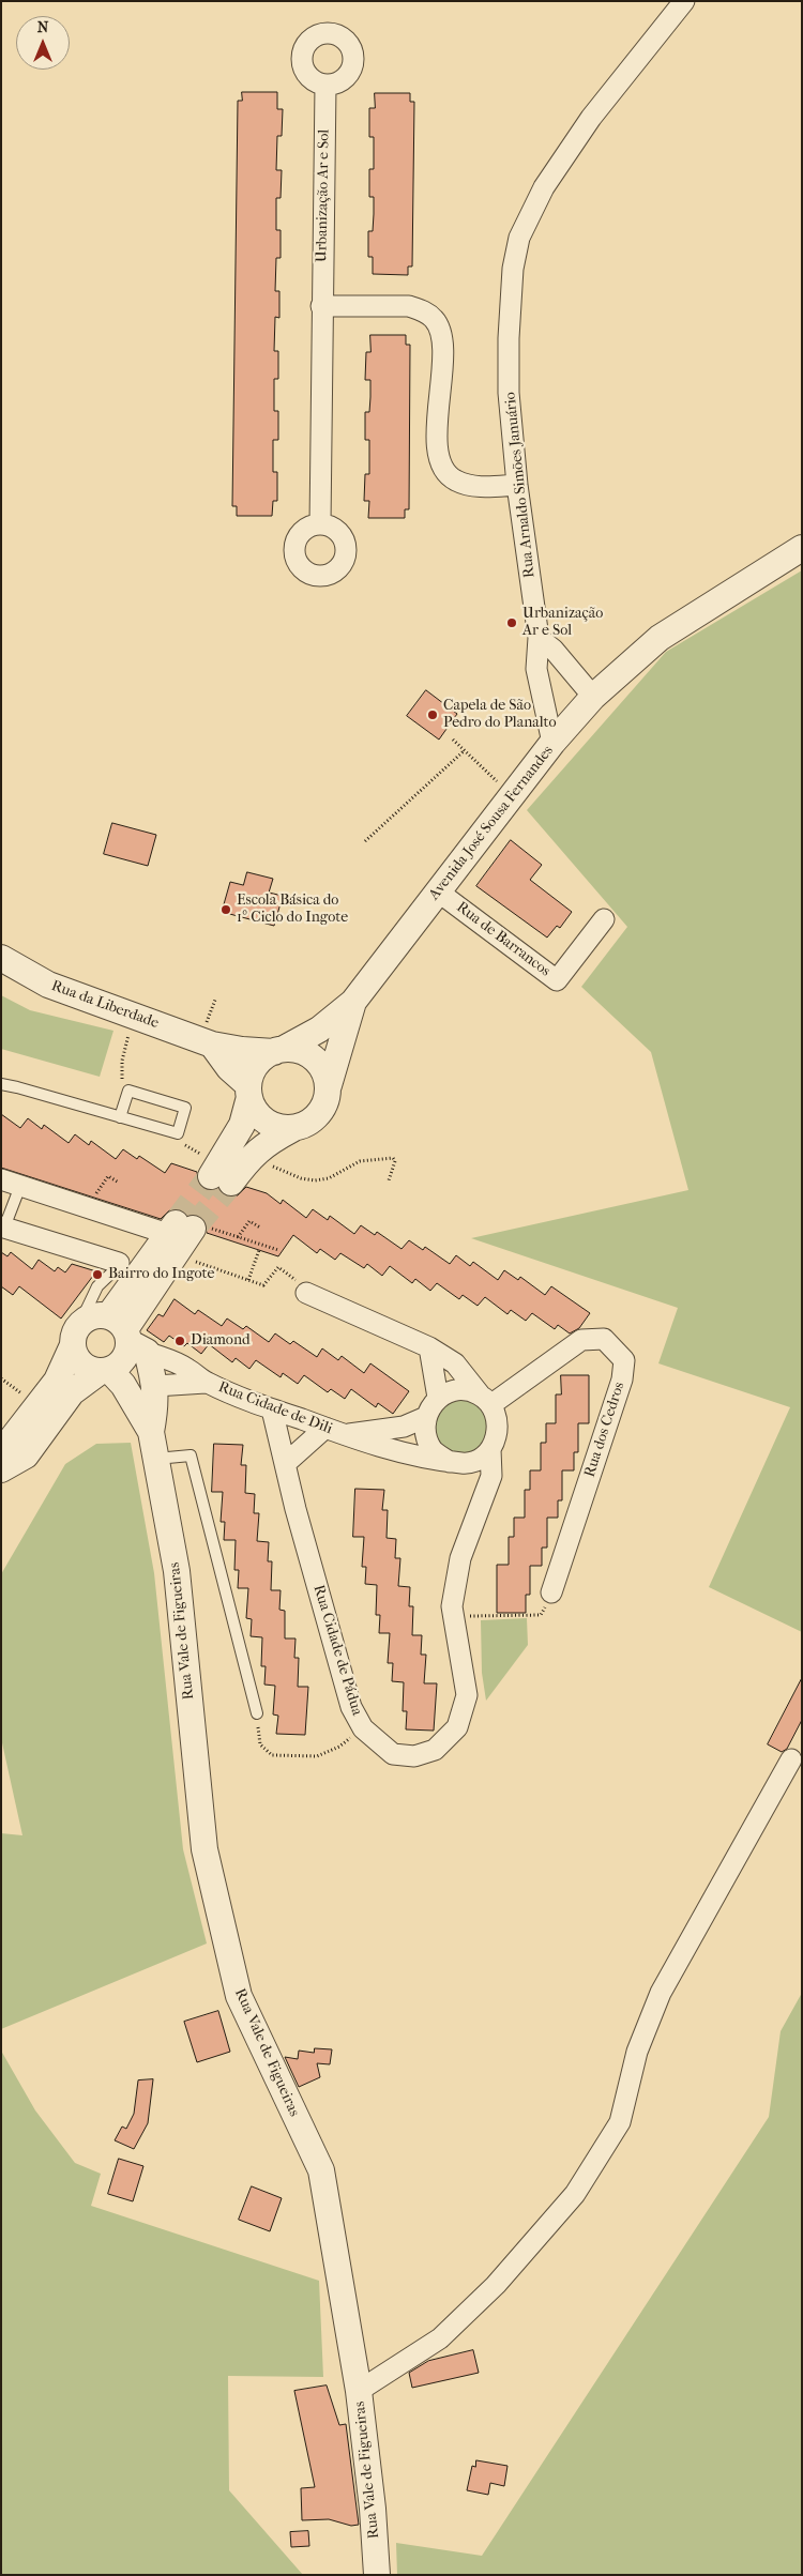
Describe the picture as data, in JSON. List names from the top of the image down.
{
  "streets": {
    "street": [
      "Urbanização Ar e Sol",
      "Rua Arnaldo Simões Januário",
      "Avenida José Sousa Fernandes",
      "Rua de Barrancos",
      "Rua da Liberdade",
      "Rua Cidade de Dili",
      "Rua dos Cedros",
      "Rua Vale de Figueiras",
      "Rua Cidade de Pádua"
    ]
  },
  "crossings": [
    ["Rua Arnaldo Simões Januário", "Avenida José Sousa Fernandes"],
    ["Avenida José Sousa Fernandes", "Rua de Barrancos"],
    ["Avenida José Sousa Fernandes", "Rua da Liberdade"],
    ["Rua Cidade de Dili", "Rua dos Cedros"],
    ["Rua Cidade de Dili", "Rua Vale de Figueiras"],
    ["Rua Cidade de Dili", "Rua Cidade de Pádua"],
    ["Rua dos Cedros", "Rua Cidade de Pádua"]
  ],
  "places": [
    "Urbanização Ar e Sol",
    "Capela de São Pedro do Planalto",
    "Escola Básica do 1º Ciclo do Ingote",
    "Bairro do Ingote",
    "Diamond"
  ],
  "north": "top"
}
